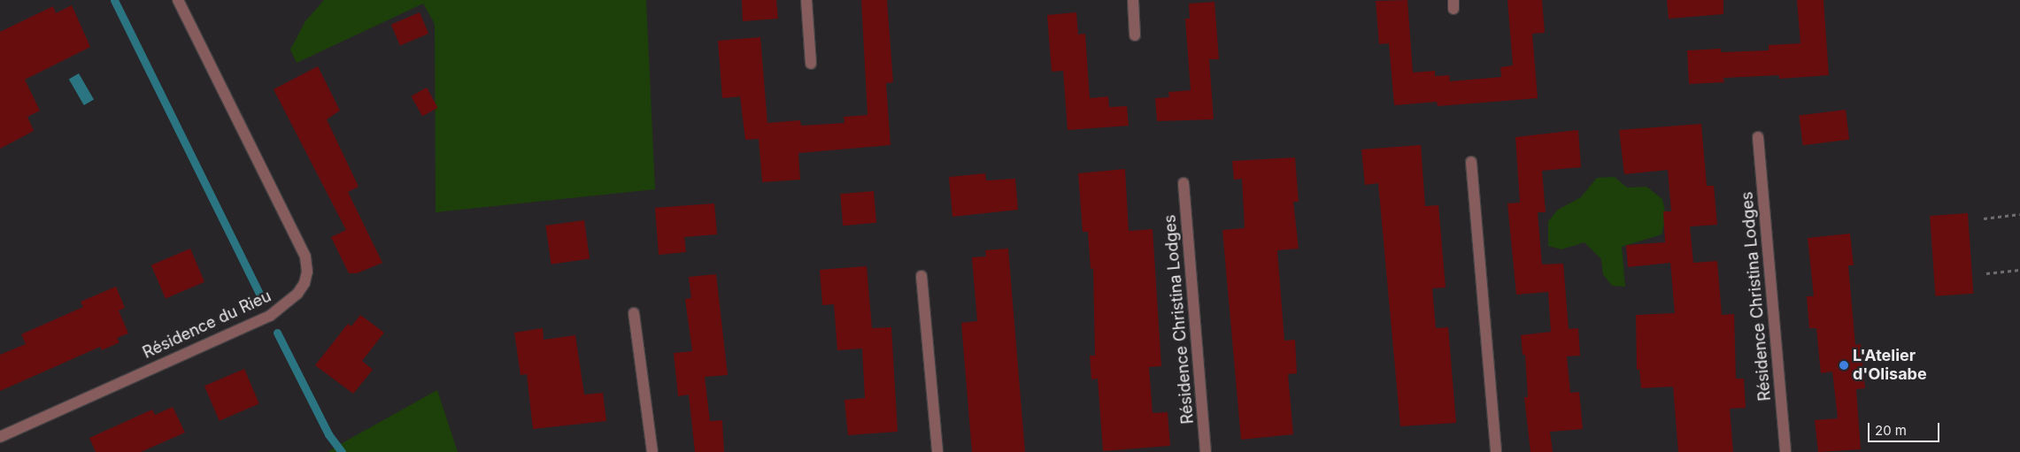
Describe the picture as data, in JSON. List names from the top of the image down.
{
  "streets": {
    "street": ["Résidence Christina Lodges", "Résidence du Rieu"]
  },
  "places": ["L'Atelier d'Olisabe"],
  "scale_bar": "20 m"
}
